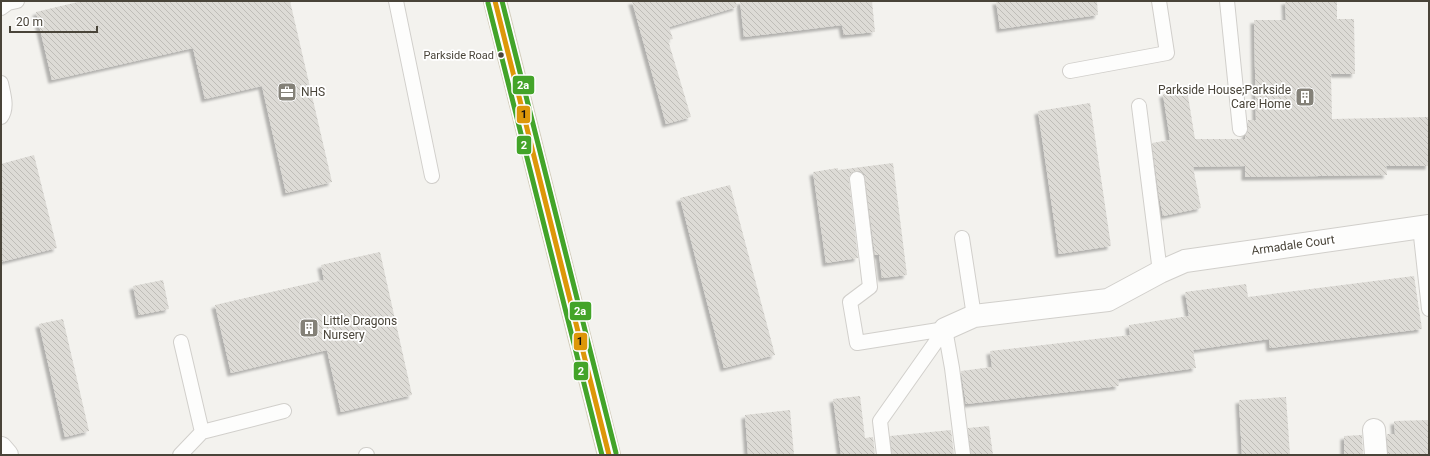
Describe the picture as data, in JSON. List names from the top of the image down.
{
  "streets": {
    "street": ["Armadale Court"]
  },
  "places": {
    "other": ["Parkside Road"],
    "office": ["NHS"],
    "building": ["Parkside House;Parkside Care Home", "Little Dragons Nursery"]
  },
  "lines": ["transit line 1", "transit line 2a", "transit line 2"],
  "scale_bar": "20 m"
}
